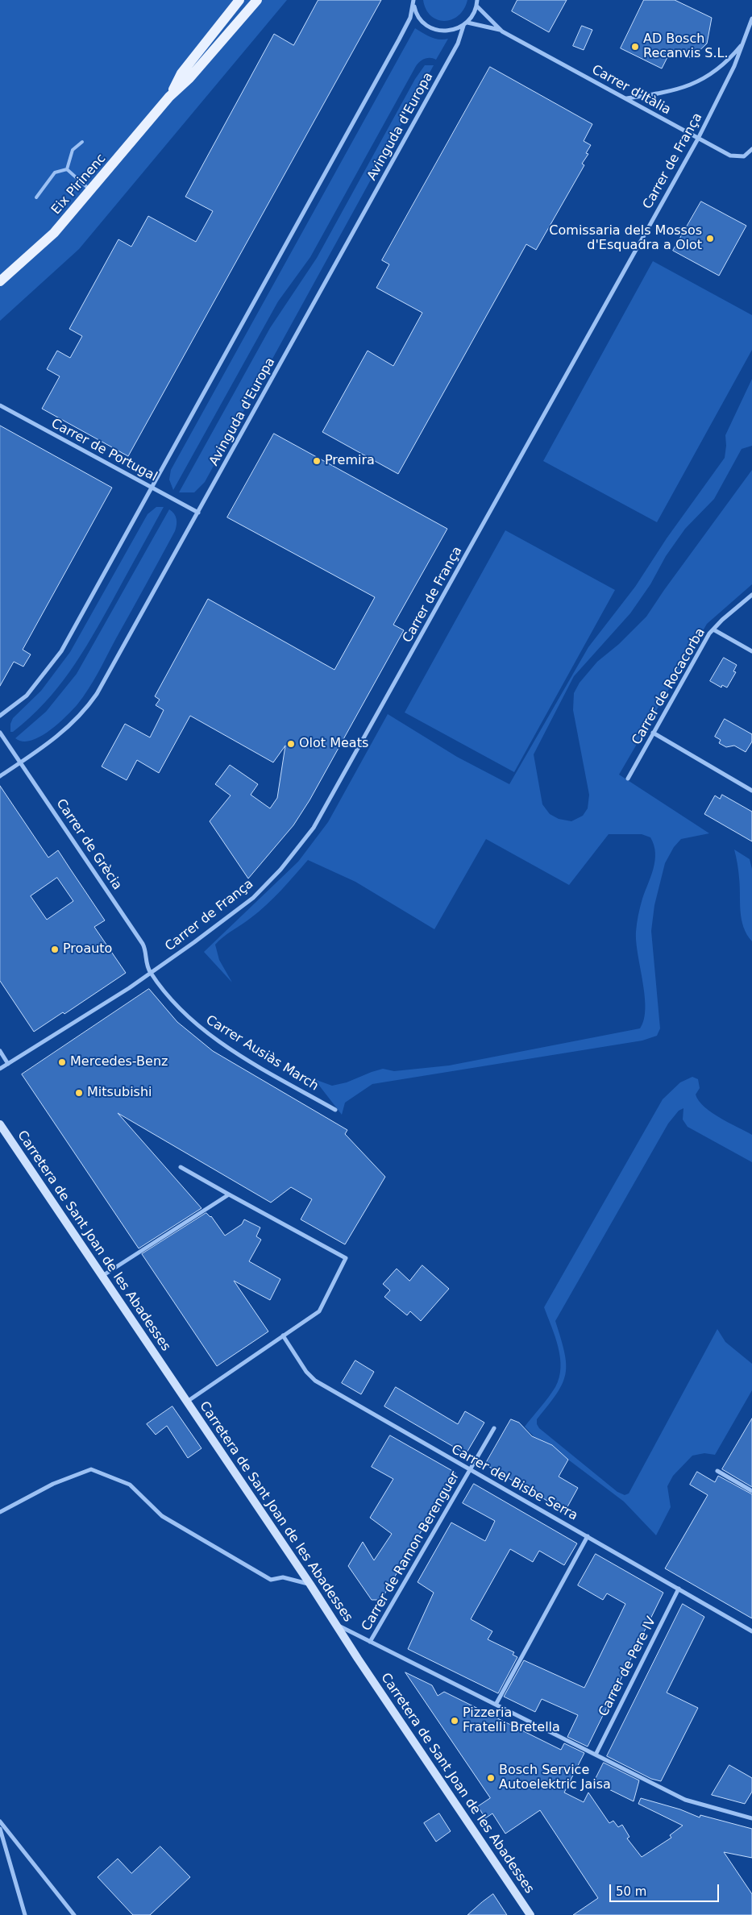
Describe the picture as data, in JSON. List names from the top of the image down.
{
  "streets": {
    "main road": ["Eix Pirinenc", "Carretera de Sant Joan de les Abadesses"],
    "street": [
      "Carrer d'Itàlia",
      "Avinguda d'Europa",
      "Carrer de França",
      "Carrer de Portugal",
      "Carrer de Rocacorba",
      "Carrer de Grècia",
      "Carrer Ausiàs March",
      "Carrer del Bisbe Serra",
      "Carrer de Ramon Berenguer",
      "Carrer de Pere IV"
    ]
  },
  "crossings": [
    ["Carrer d'Itàlia", "Avinguda d'Europa"],
    ["Carrer d'Itàlia", "Carrer de França"],
    ["Avinguda d'Europa", "Carrer de Portugal"],
    ["Avinguda d'Europa", "Carrer de Grècia"],
    ["Carrer de França", "Carrer de Grècia"],
    ["Carrer de França", "Carrer Ausiàs March"],
    ["Carrer de Grècia", "Carrer Ausiàs March"],
    ["Carrer del Bisbe Serra", "Carrer de Ramon Berenguer"],
    ["Carrer del Bisbe Serra", "Carrer de Pere IV"]
  ],
  "places": [
    "AD Bosch Recanvis S.L.",
    "Comissaria dels Mossos d'Esquadra a Olot",
    "Premira",
    "Olot Meats",
    "Proauto",
    "Mercedes-Benz",
    "Mitsubishi",
    "Pizzeria Fratelli Bretella",
    "Bosch Service Autoelektric Jaisa"
  ],
  "scale_bar": "50 m"
}
